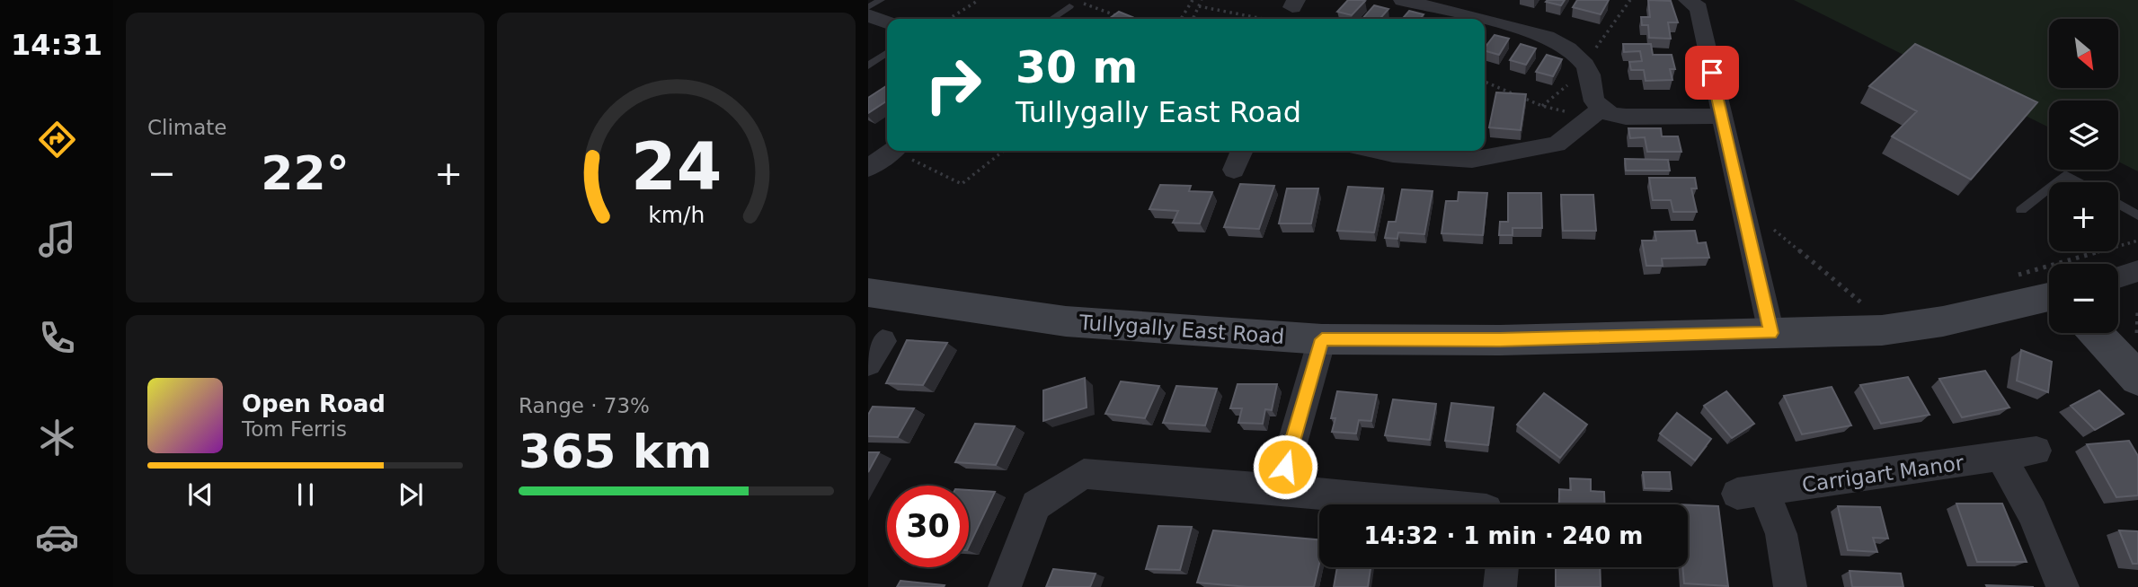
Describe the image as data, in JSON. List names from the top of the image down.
{
  "streets": {
    "street": ["Tullygally East Road", "Carrigart Manor"]
  },
  "north": "bottom right",
  "page": {
    "tabs": "14:31",
    "tile": [
      "Climate",
      ["Range · 73%", "365 km"]
    ],
    "map_buttons": ["+", "−"],
    "turn": ["30 m", "Tullygally East Road"],
    "heat": ["−", "22°", "+"],
    "song": ["Open Road", "Tom Ferris"],
    "limit": "30",
    "trip": "14:32 · 1 min · 240 m",
    "gauge": ["24", "km/h"]
  }
}
